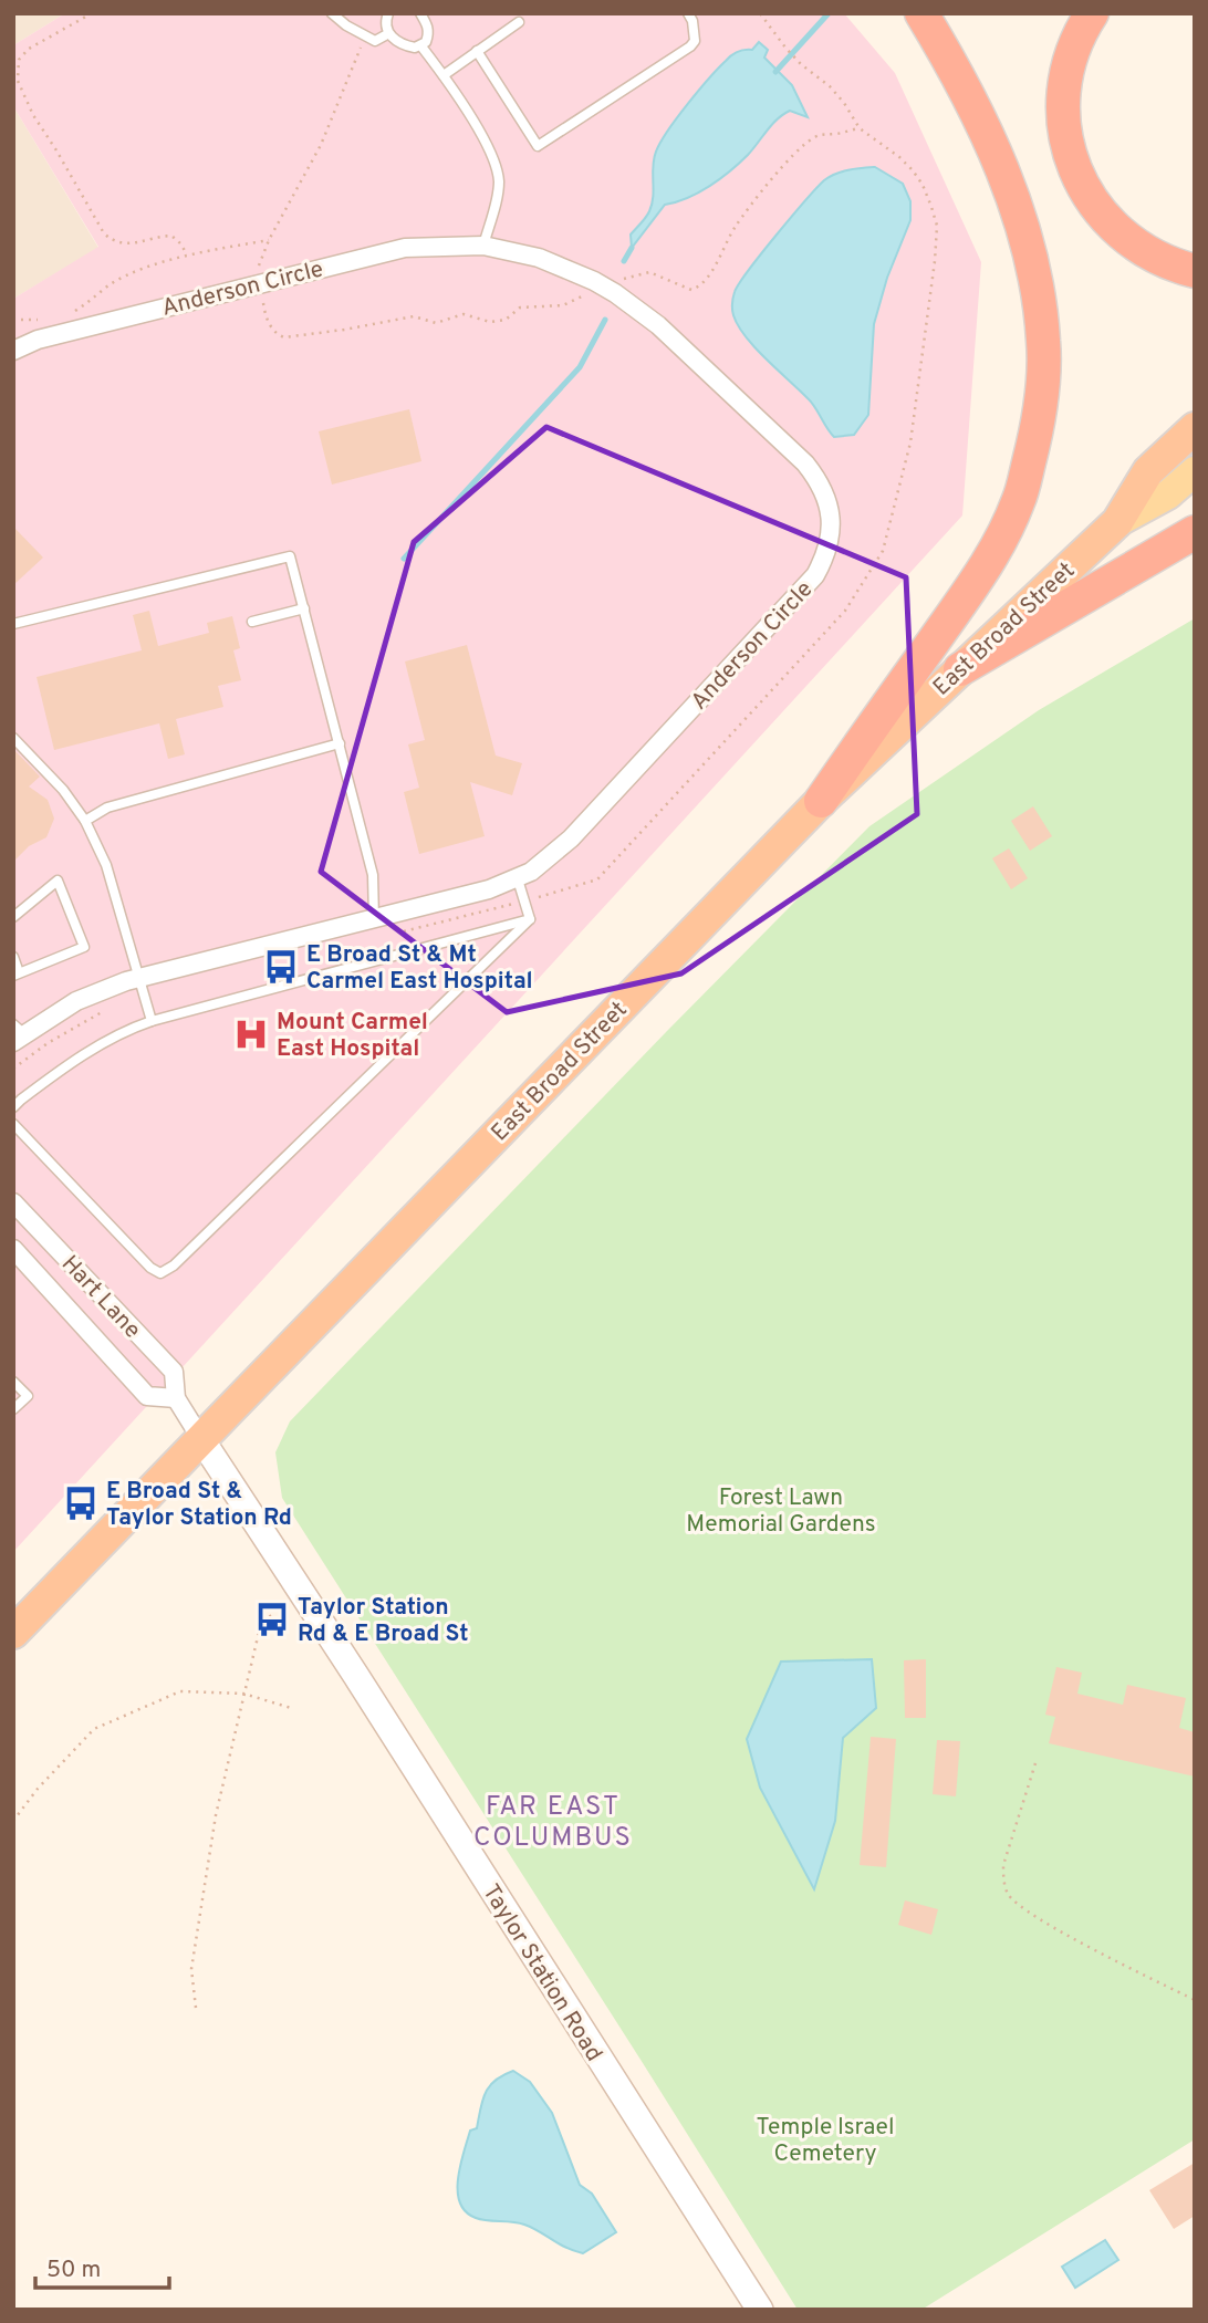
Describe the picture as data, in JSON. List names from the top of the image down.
{
  "streets": {
    "highway": ["East Broad Street"],
    "main road": ["Taylor Station Road"],
    "street": ["Anderson Circle", "Hart Lane"]
  },
  "crossings": [
    ["East Broad Street", "Hart Lane"],
    ["East Broad Street", "Taylor Station Road"],
    ["Hart Lane", "Taylor Station Road"]
  ],
  "districts": ["FAR EAST COLUMBUS"],
  "parks": ["Forest Lawn Memorial Gardens", "Temple Israel Cemetery"],
  "places": {
    "bus stop": ["E Broad St & Mt Carmel East Hospital", "E Broad St & Taylor Station Rd", "Taylor Station Rd & E Broad St"],
    "hospital": ["Mount Carmel East Hospital"]
  },
  "scale_bar": "50 m"
}
